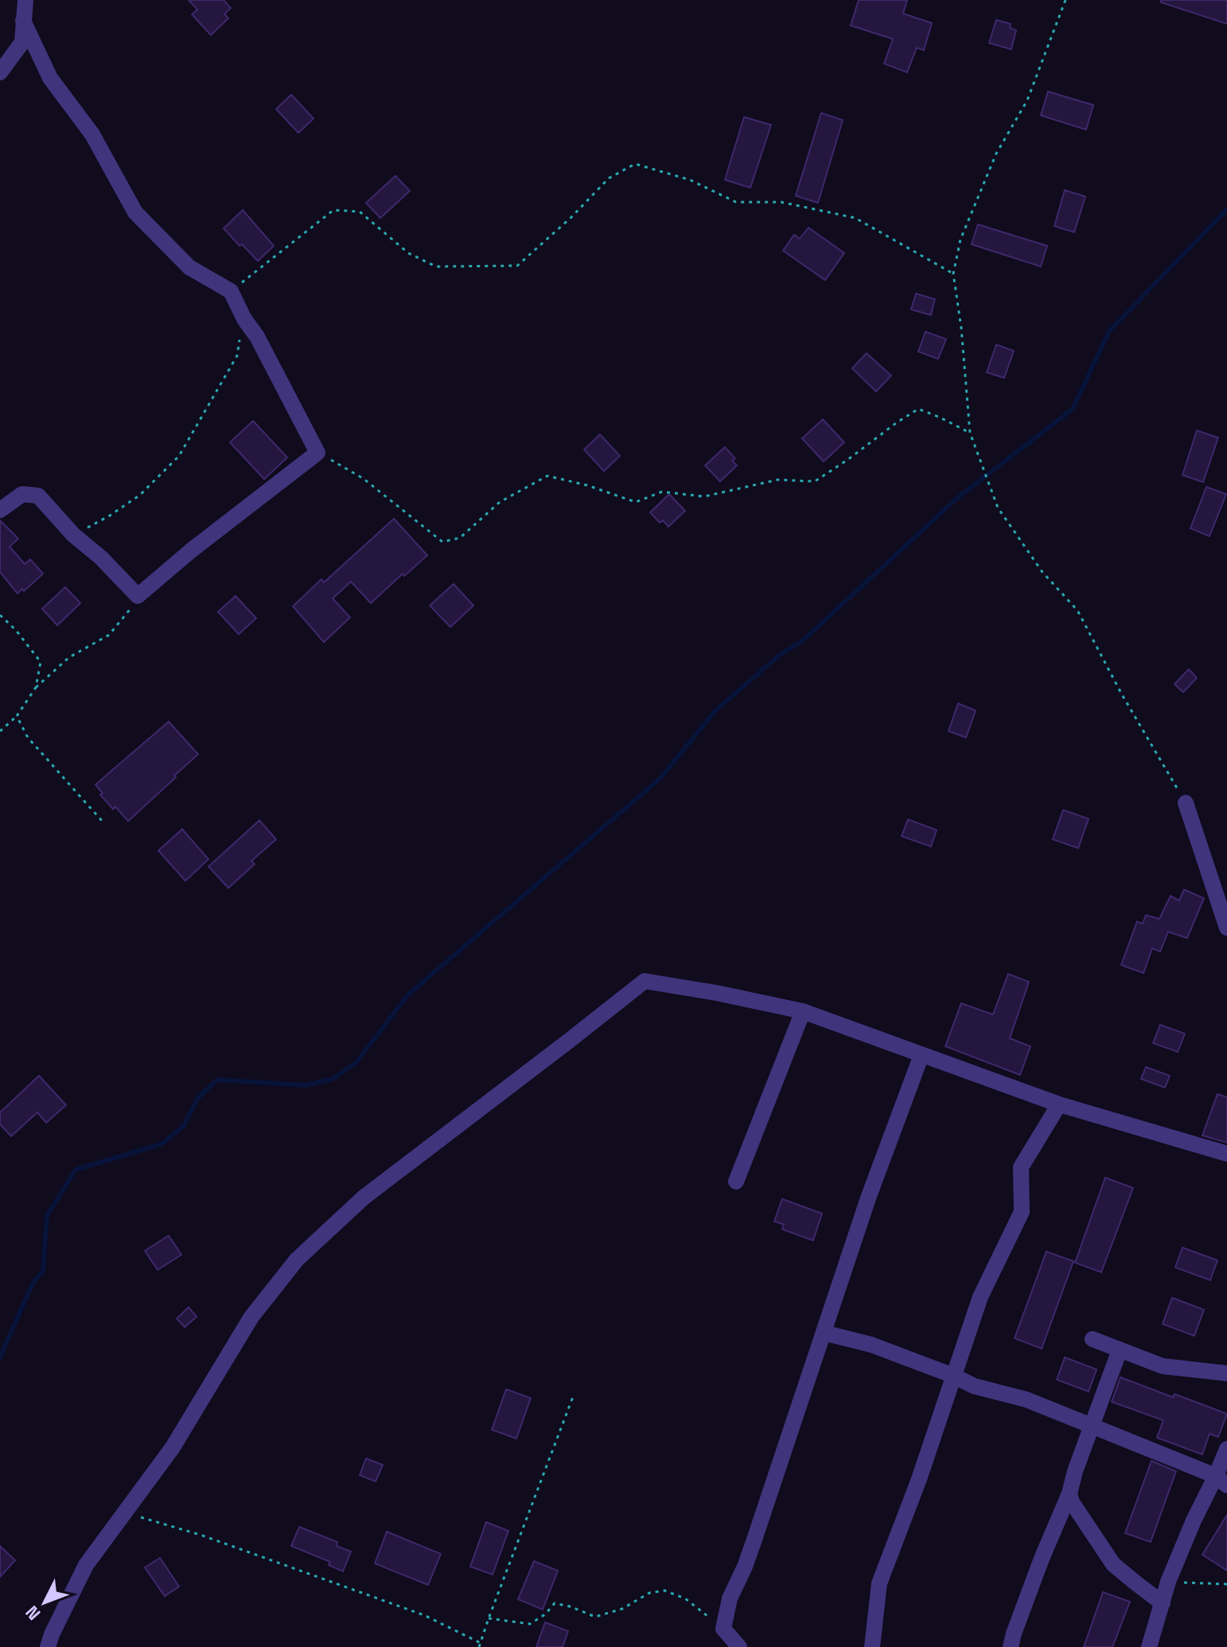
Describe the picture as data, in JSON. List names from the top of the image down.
{
  "north": "bottom left"
}
